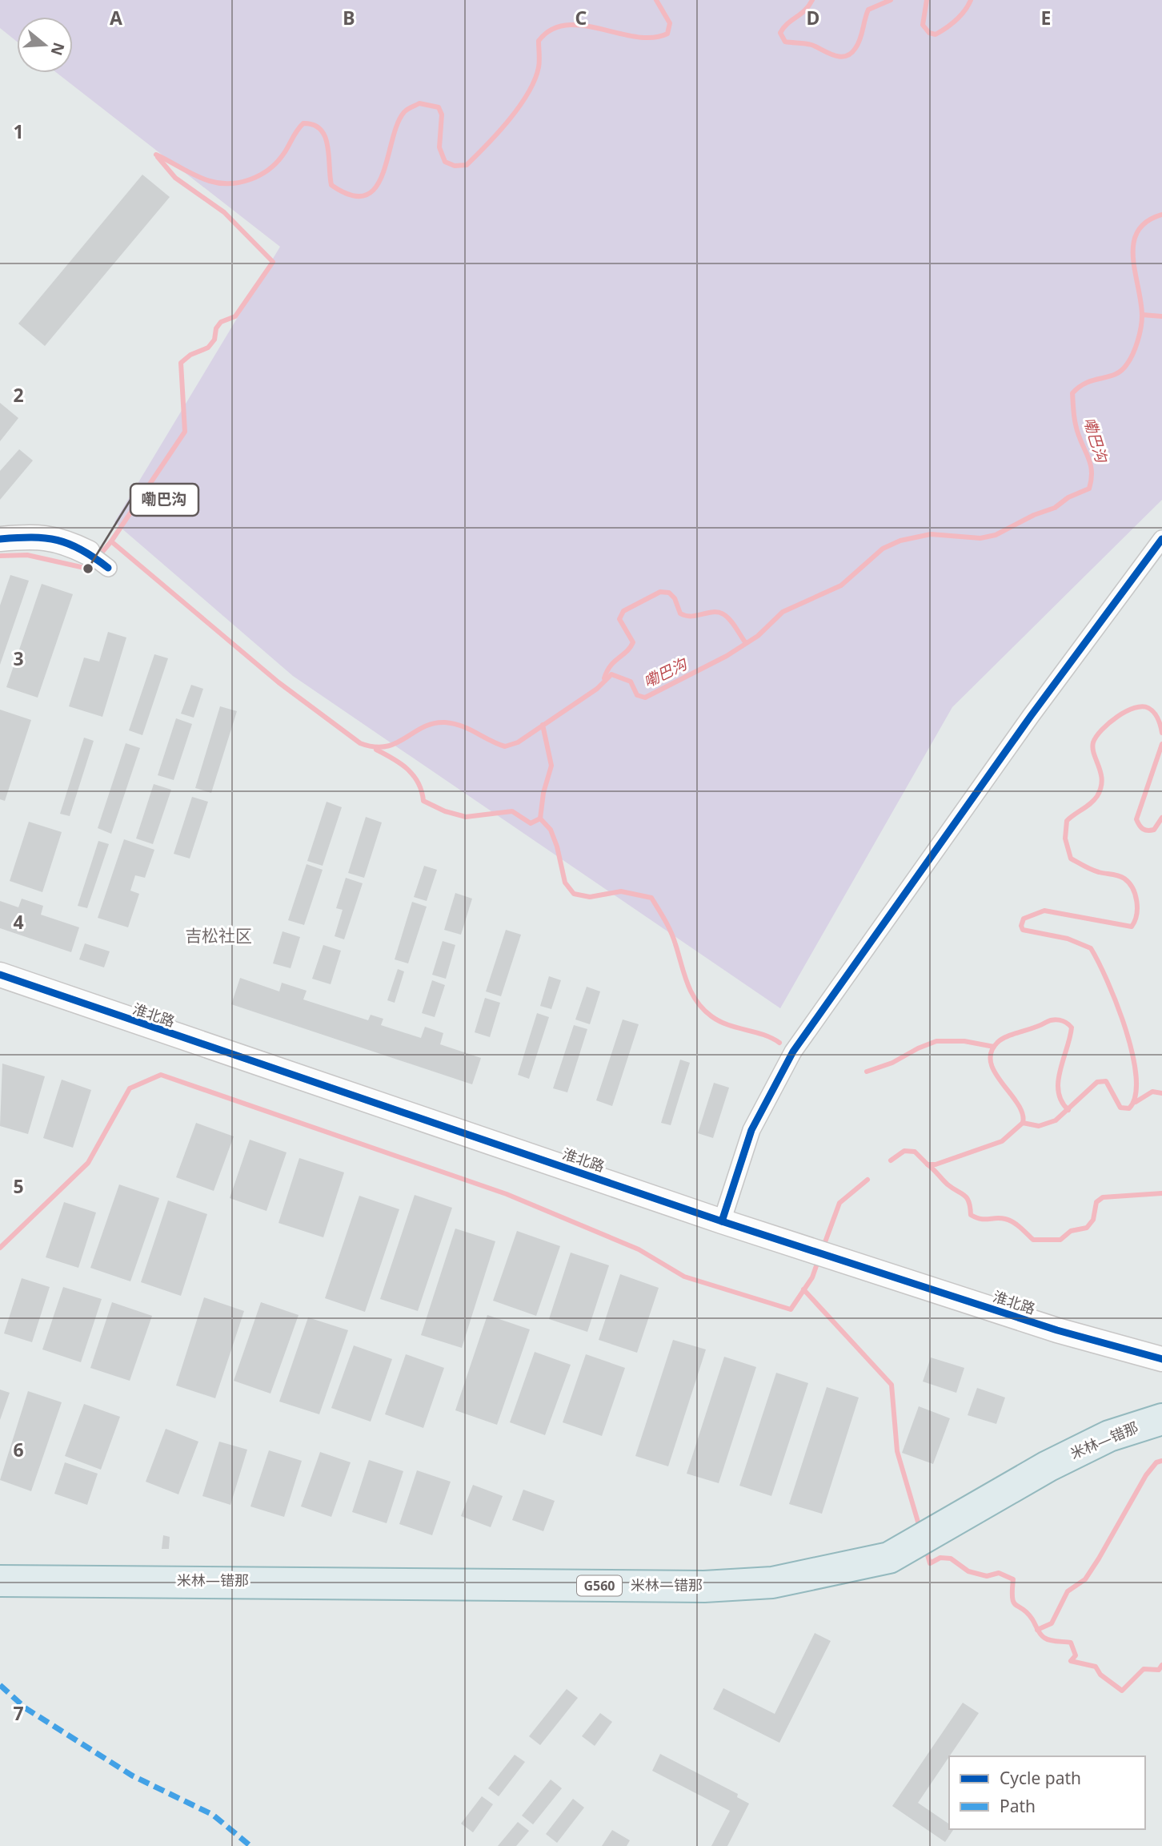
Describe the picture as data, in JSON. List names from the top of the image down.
{
  "streets": {
    "highway": ["米林—错那", "G560"],
    "street": ["淮北路"]
  },
  "districts": ["吉松社区"],
  "water": ["嘞巴沟"],
  "places": ["嘞巴沟"],
  "legend": ["Cycle path", "Path"],
  "north": "right",
  "grid": {
    "columns": [
      "A",
      "B",
      "C",
      "D",
      "E"
    ],
    "rows": [
      "1",
      "2",
      "3",
      "4",
      "5",
      "6",
      "7"
    ]
  }
}
